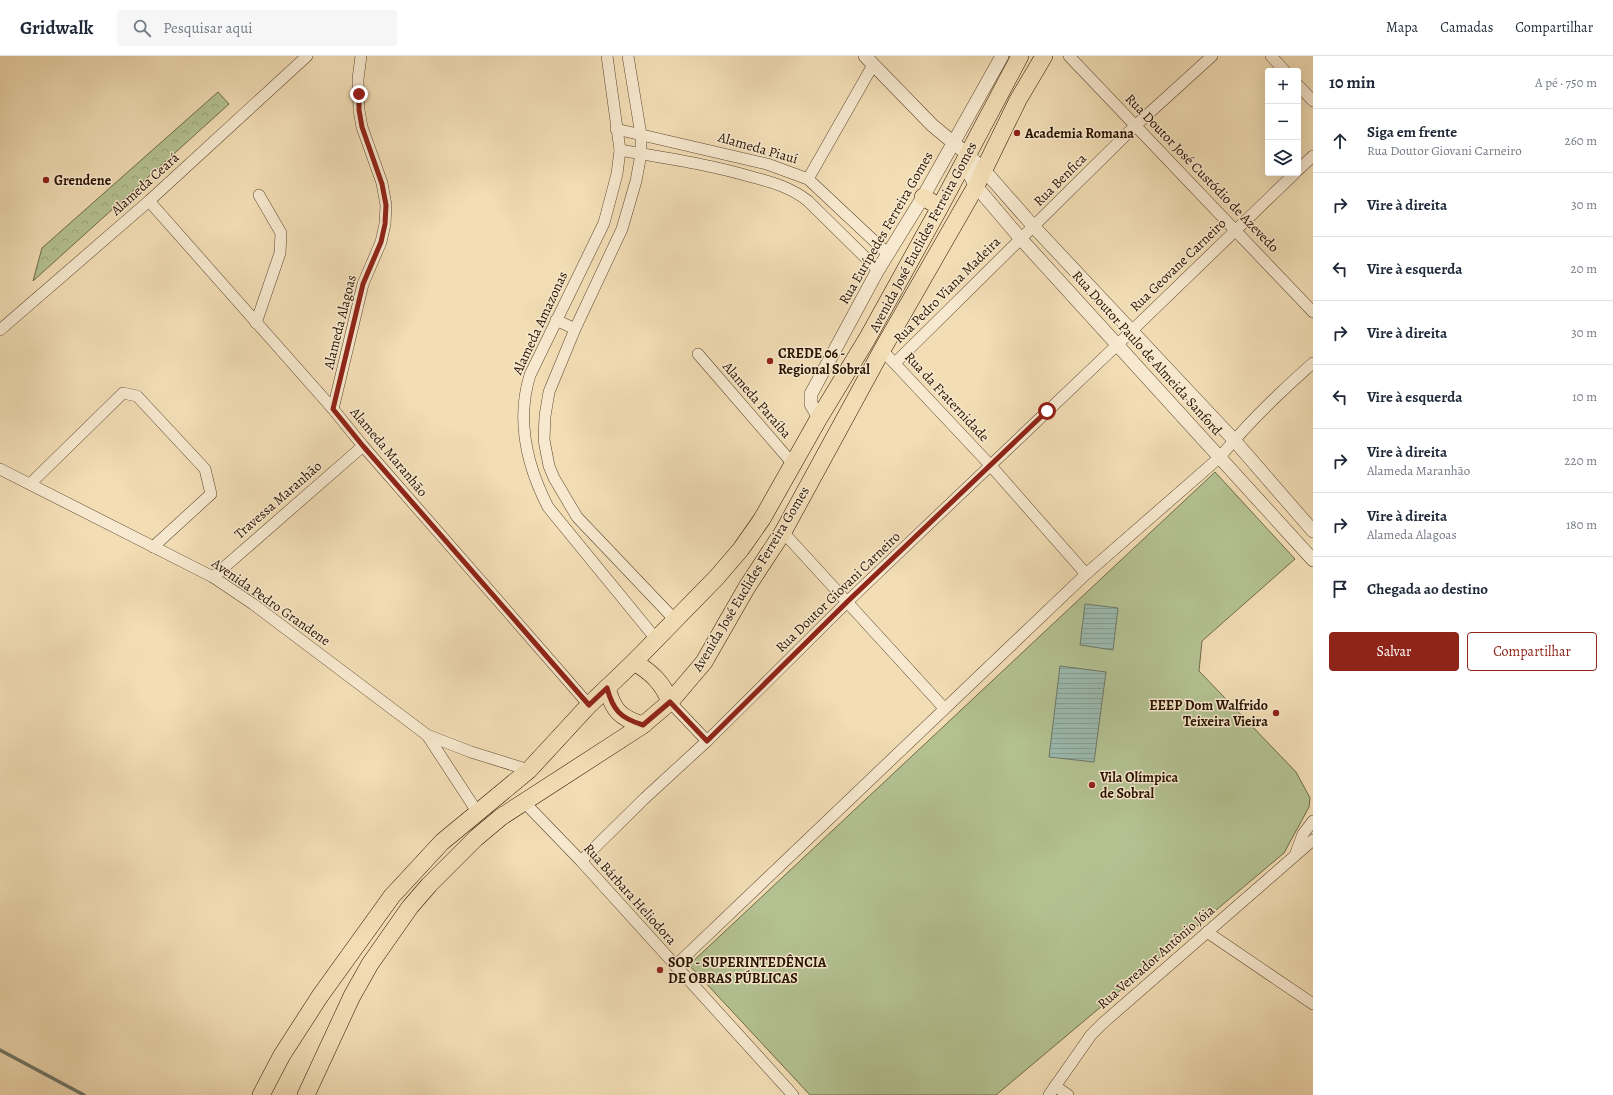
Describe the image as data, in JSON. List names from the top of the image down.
{
  "streets": {
    "main road": ["Avenida José Euclides Ferreira Gomes"],
    "street": [
      "Alameda Piauí",
      "Rua Doutor José Custódio de Azevedo",
      "Rua Benfica",
      "Alameda Ceará",
      "Rua Eurípedes Ferreira Gomes",
      "Rua Geovane Carneiro",
      "Rua Pedro Viana Madeira",
      "Alameda Alagoas",
      "Alameda Amazonas",
      "Rua Doutor Paulo de Almeida Sanford",
      "Rua da Fraternidade",
      "Alameda Paraíba",
      "Alameda Maranhão",
      "Travessa Maranhão",
      "Rua Doutor Giovani Carneiro",
      "Avenida Pedro Grandene",
      "Rua Bárbara Heliodora",
      "Rua Vereador Antônio Jóia"
    ]
  },
  "crossings": [
    ["Alameda Piauí", "Rua Eurípedes Ferreira Gomes"],
    ["Alameda Piauí", "Alameda Amazonas"],
    ["Rua Doutor José Custódio de Azevedo", "Rua Benfica"],
    ["Rua Doutor José Custódio de Azevedo", "Rua Geovane Carneiro"],
    ["Rua Benfica", "Rua Pedro Viana Madeira"],
    ["Rua Benfica", "Rua Doutor Paulo de Almeida Sanford"],
    ["Alameda Ceará", "Alameda Maranhão"],
    ["Rua Eurípedes Ferreira Gomes", "Avenida José Euclides Ferreira Gomes"],
    ["Rua Eurípedes Ferreira Gomes", "Rua Doutor Paulo de Almeida Sanford"],
    ["Avenida José Euclides Ferreira Gomes", "Alameda Amazonas"],
    ["Avenida José Euclides Ferreira Gomes", "Rua Doutor Paulo de Almeida Sanford"],
    ["Avenida José Euclides Ferreira Gomes", "Rua da Fraternidade"],
    ["Avenida José Euclides Ferreira Gomes", "Alameda Paraíba"],
    ["Avenida José Euclides Ferreira Gomes", "Alameda Maranhão"],
    ["Avenida José Euclides Ferreira Gomes", "Avenida Pedro Grandene"],
    ["Avenida José Euclides Ferreira Gomes", "Rua Bárbara Heliodora"],
    ["Rua Geovane Carneiro", "Rua Doutor Paulo de Almeida Sanford"],
    ["Rua Geovane Carneiro", "Rua Doutor Giovani Carneiro"],
    ["Rua Pedro Viana Madeira", "Rua Doutor Paulo de Almeida Sanford"],
    ["Rua Pedro Viana Madeira", "Rua da Fraternidade"],
    ["Alameda Alagoas", "Alameda Maranhão"],
    ["Rua Doutor Paulo de Almeida Sanford", "Rua Doutor Giovani Carneiro"],
    ["Rua da Fraternidade", "Rua Doutor Giovani Carneiro"],
    ["Alameda Maranhão", "Travessa Maranhão"],
    ["Travessa Maranhão", "Avenida Pedro Grandene"],
    ["Rua Doutor Giovani Carneiro", "Rua Bárbara Heliodora"]
  ],
  "places": [
    "Academia Romana",
    "Grendene",
    "CREDE 06 - Regional Sobral",
    "EEEP Dom Walfrido Teixeira Vieira",
    "Vila Olímpica de Sobral",
    "SOP - SUPERINTEDÊNCIA DE OBRAS PÚBLICAS"
  ],
  "page": {
    "header": "Gridwalk",
    "search": "Pesquisar aqui",
    "nav": ["Mapa", "Camadas", "Compartilhar"],
    "heading": ["10 min", "A pé · 750 m"],
    "map_buttons": ["+", "−"],
    "list": [
      ["Siga em frente", "Rua Doutor Giovani Carneiro", "260 m"],
      ["Vire à direita", "30 m"],
      ["Vire à esquerda", "20 m"],
      ["Vire à direita", "30 m"],
      ["Vire à esquerda", "10 m"],
      ["Vire à direita", "Alameda Maranhão", "220 m"],
      ["Vire à direita", "Alameda Alagoas", "180 m"],
      "Chegada ao destino"
    ],
    "buttons": ["Salvar", "Compartilhar"]
  }
}
